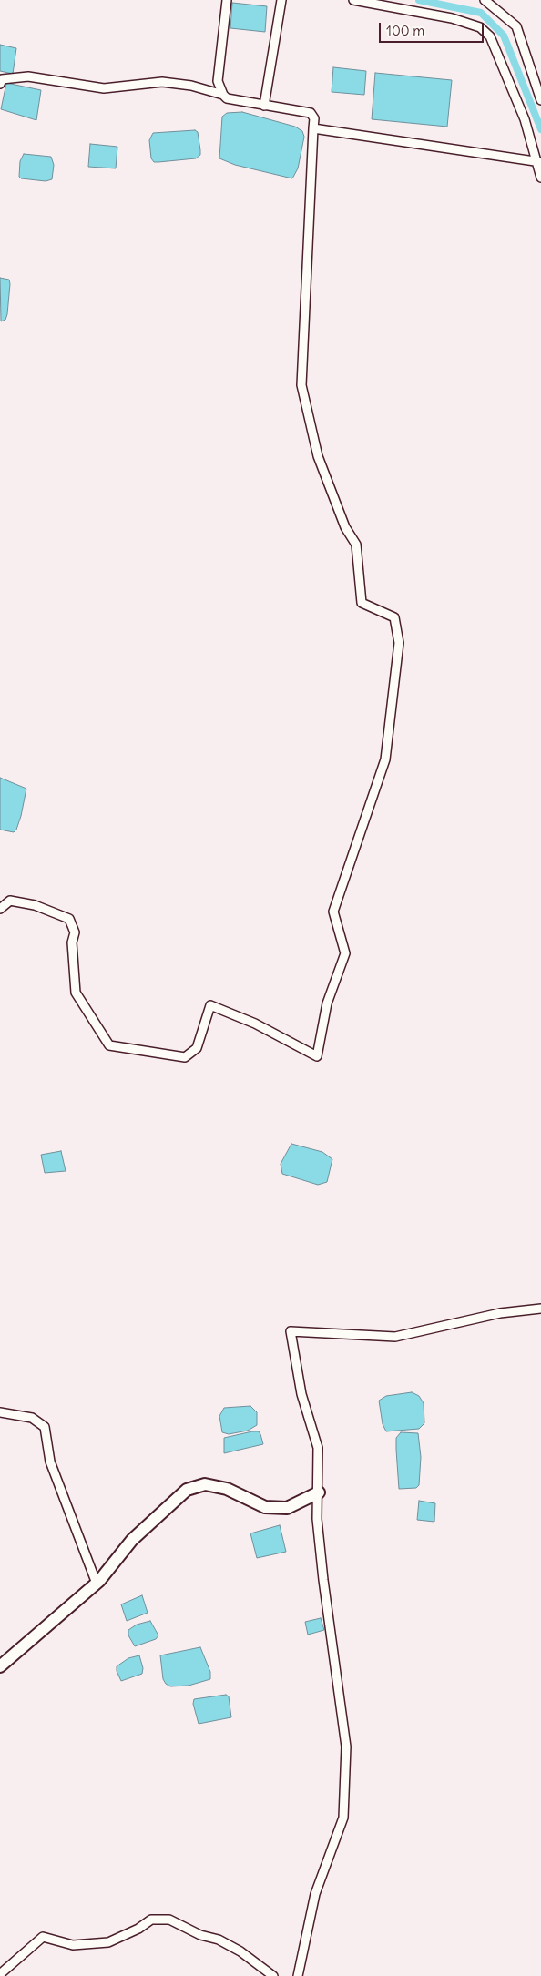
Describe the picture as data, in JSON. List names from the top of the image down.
{
  "scale_bar": "100 m"
}
